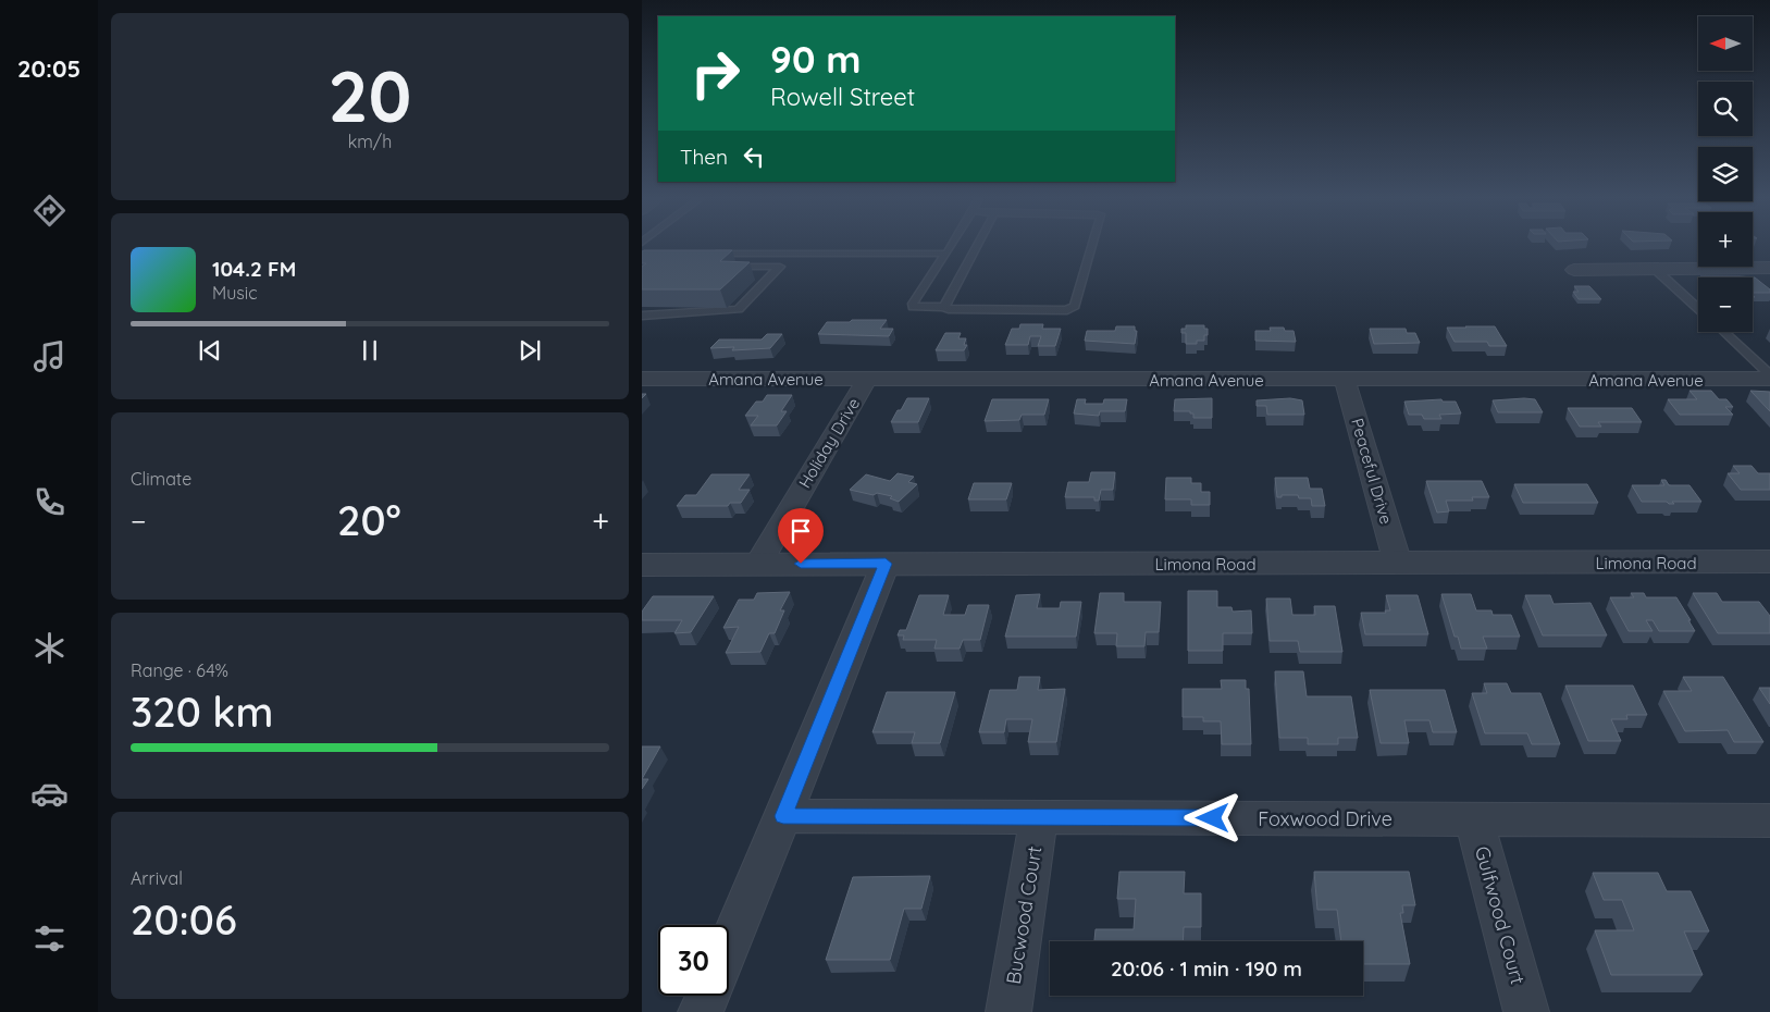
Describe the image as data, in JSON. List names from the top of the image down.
{
  "streets": {
    "street": [
      "Amana Avenue",
      "Holiday Drive",
      "Peaceful Drive",
      "Limona Road",
      "Foxwood Drive",
      "Bucwood Court",
      "Gulfwood Court"
    ]
  },
  "crossings": [
    ["Amana Avenue", "Holiday Drive"],
    ["Amana Avenue", "Peaceful Drive"],
    ["Holiday Drive", "Limona Road"],
    ["Peaceful Drive", "Limona Road"],
    ["Foxwood Drive", "Bucwood Court"],
    ["Foxwood Drive", "Gulfwood Court"]
  ],
  "north": "left",
  "page": {
    "tabs": "20:05",
    "tile": [
      ["20", "km/h"],
      "Climate",
      ["Range · 64%", "320 km"],
      ["Arrival", "20:06"]
    ],
    "map_buttons": ["+", "−"],
    "turn": ["90 m", "Rowell Street"],
    "then": "Then",
    "song": ["104.2 FM", "Music"],
    "heat": ["−", "20°", "+"],
    "limit": "30",
    "trip": "20:06 · 1 min · 190 m"
  }
}
